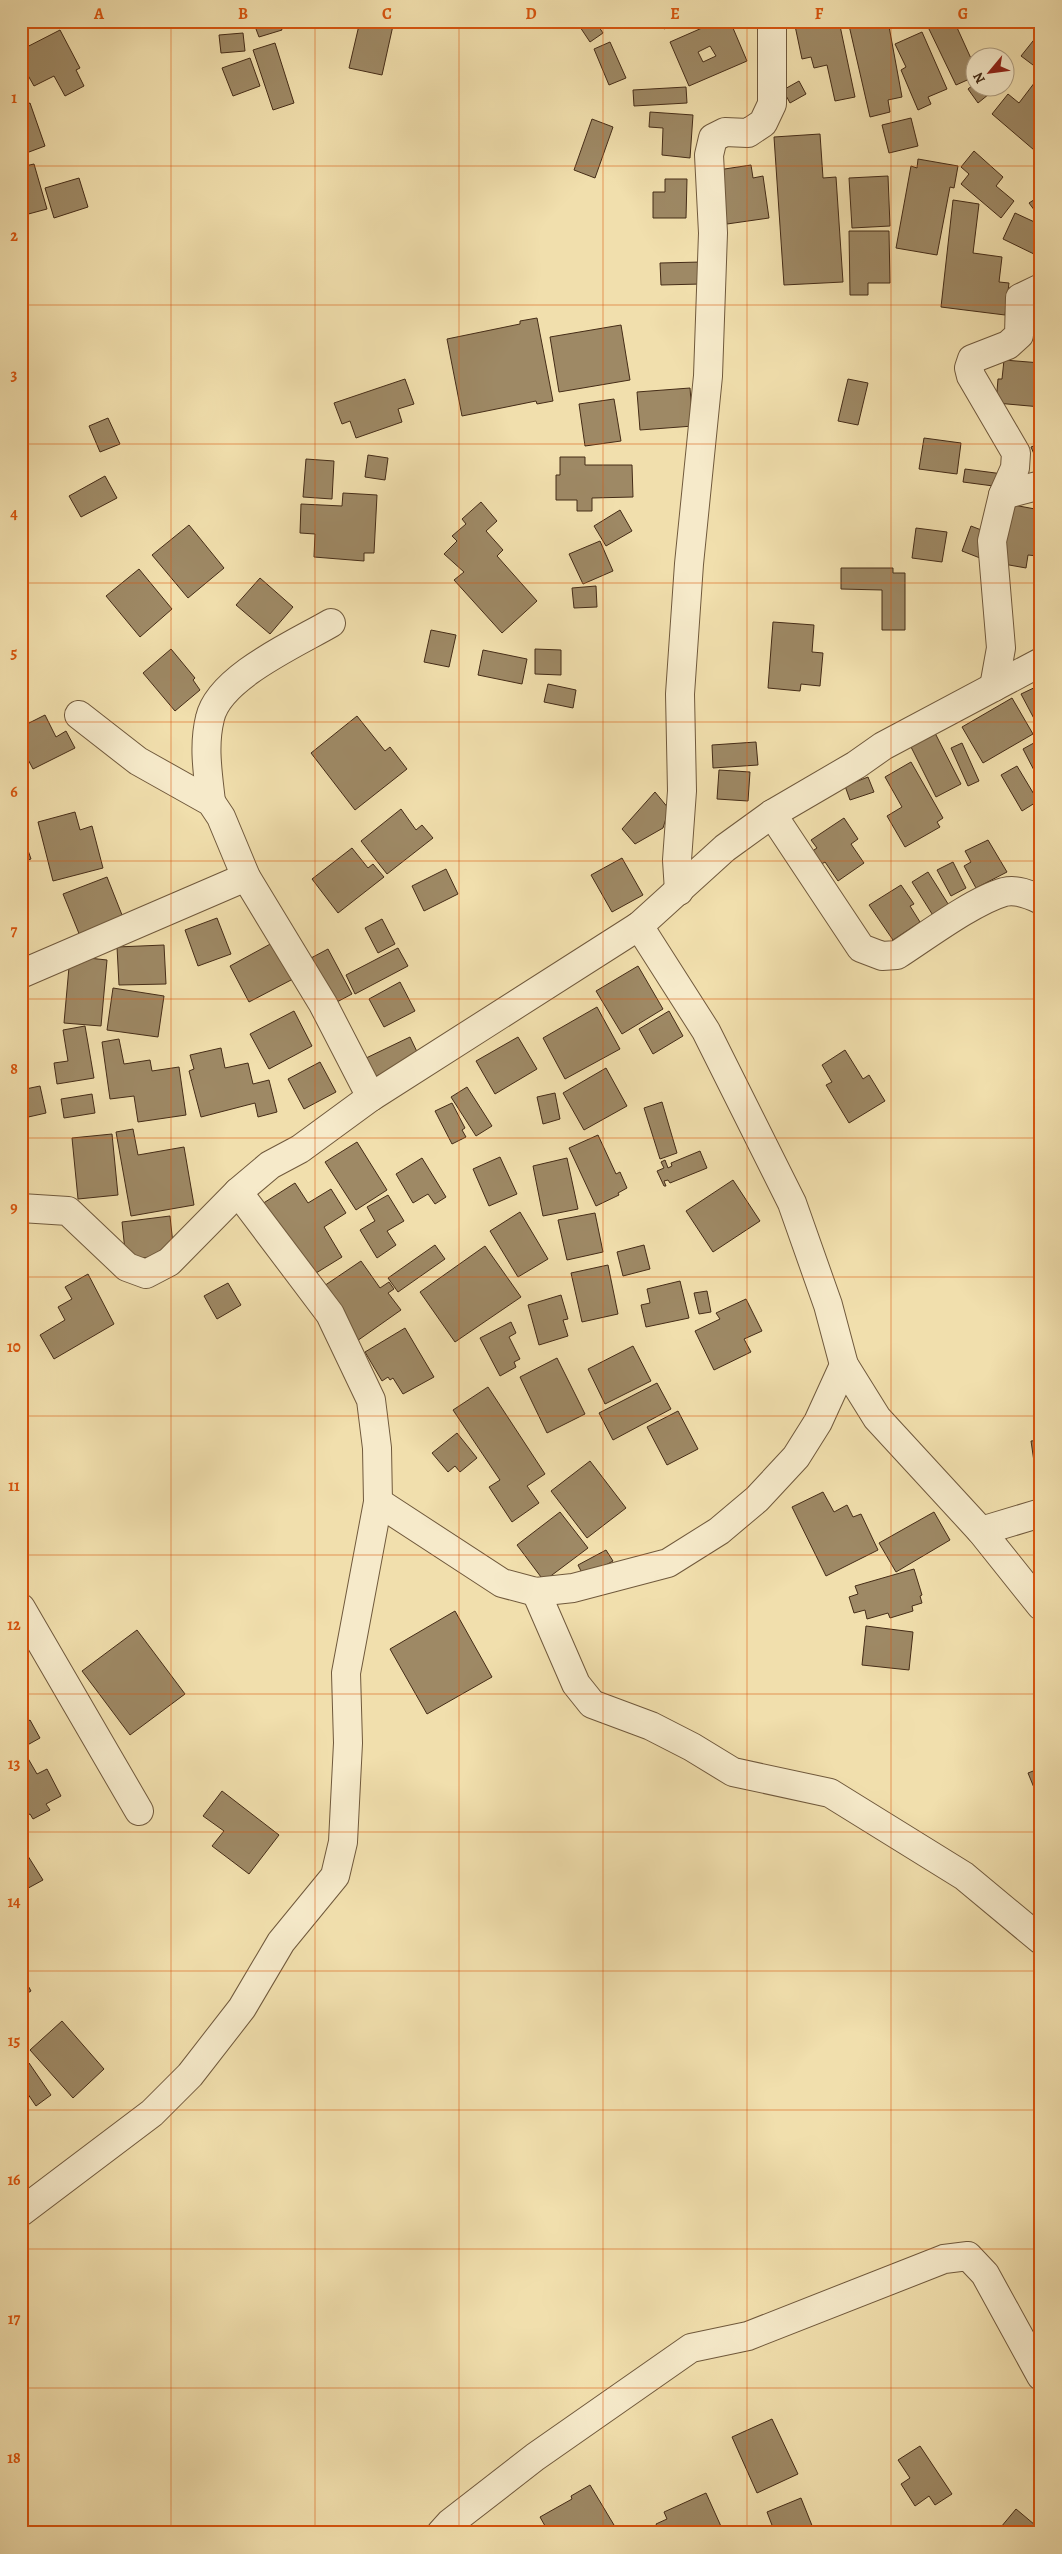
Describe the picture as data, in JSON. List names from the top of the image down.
{
  "north": "bottom left",
  "grid": {
    "columns": [
      "A",
      "B",
      "C",
      "D",
      "E",
      "F",
      "G"
    ],
    "rows": [
      "1",
      "2",
      "3",
      "4",
      "5",
      "6",
      "7",
      "8",
      "9",
      "10",
      "11",
      "12",
      "13",
      "14",
      "15",
      "16",
      "17",
      "18"
    ]
  }
}
